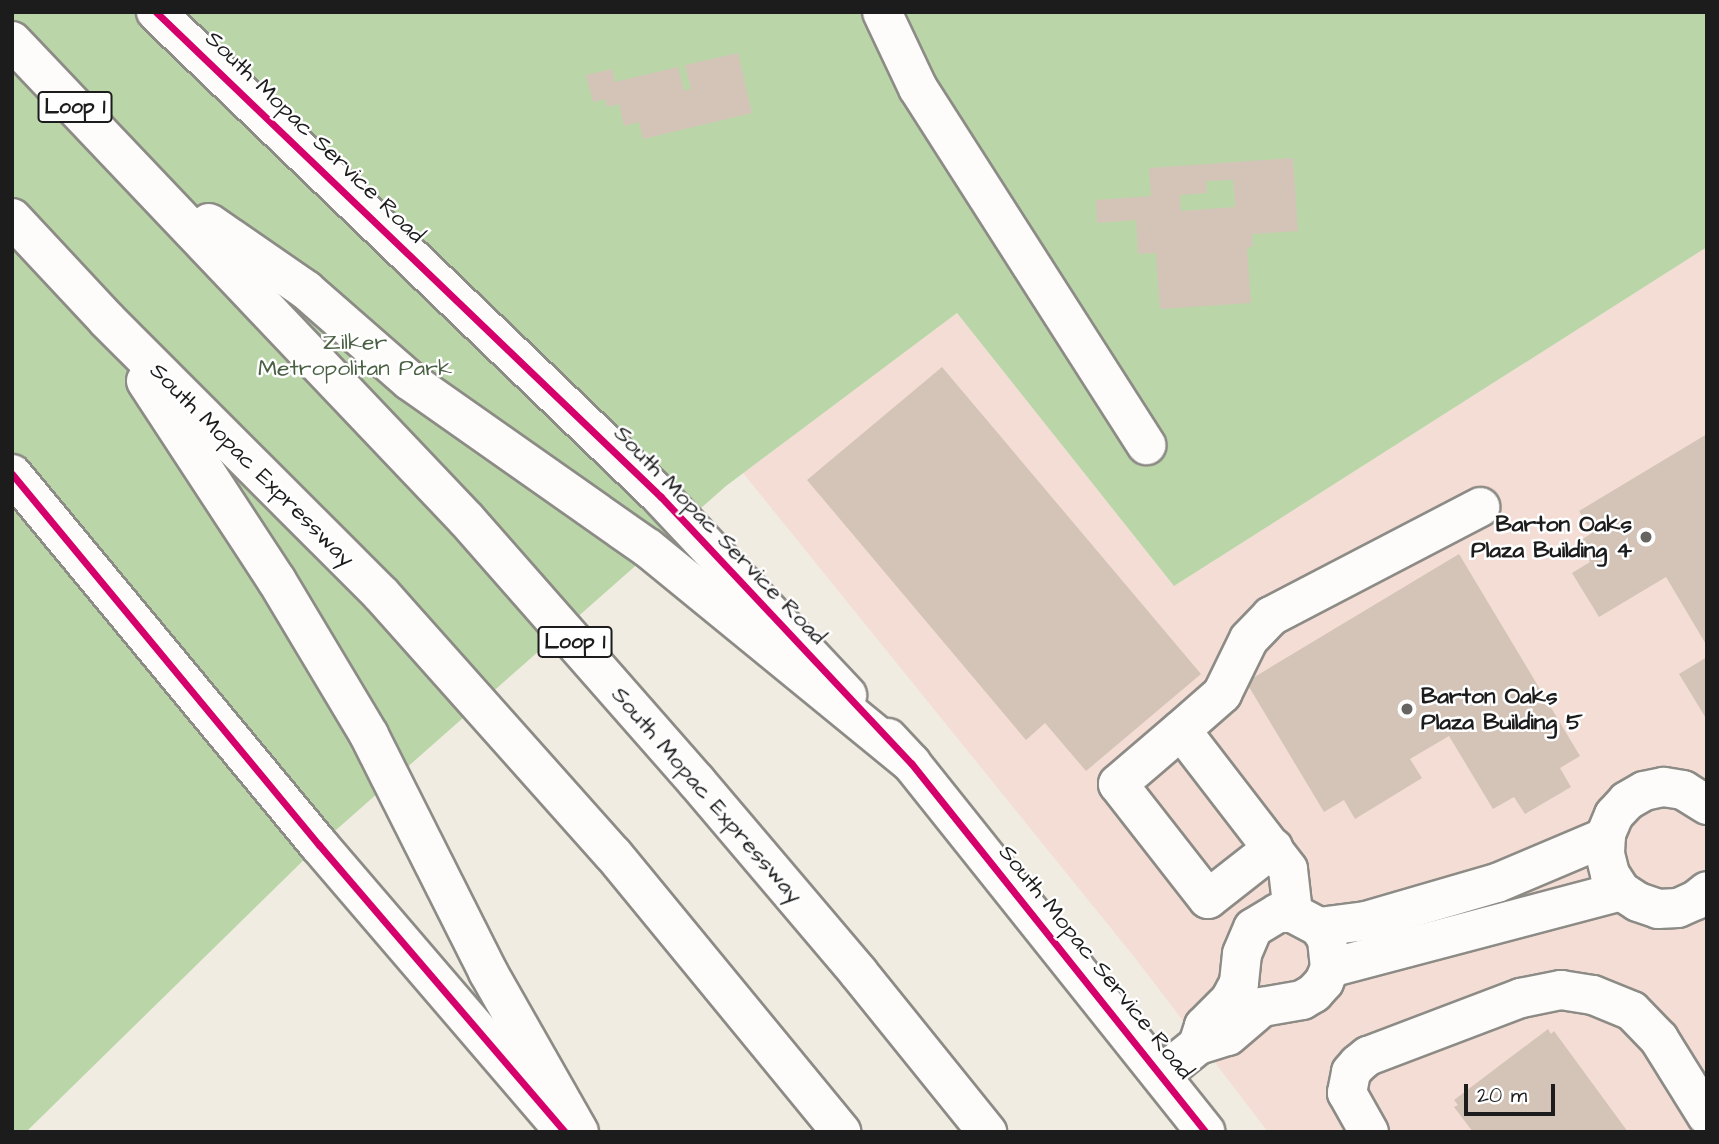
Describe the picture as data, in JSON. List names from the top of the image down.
{
  "streets": {
    "main road": ["Loop 1", "South Mopac Service Road", "South Mopac Expressway"]
  },
  "parks": ["Zilker Metropolitan Park"],
  "places": ["Barton Oaks Plaza Building 4", "Barton Oaks Plaza Building 5"],
  "scale_bar": "20 m"
}
